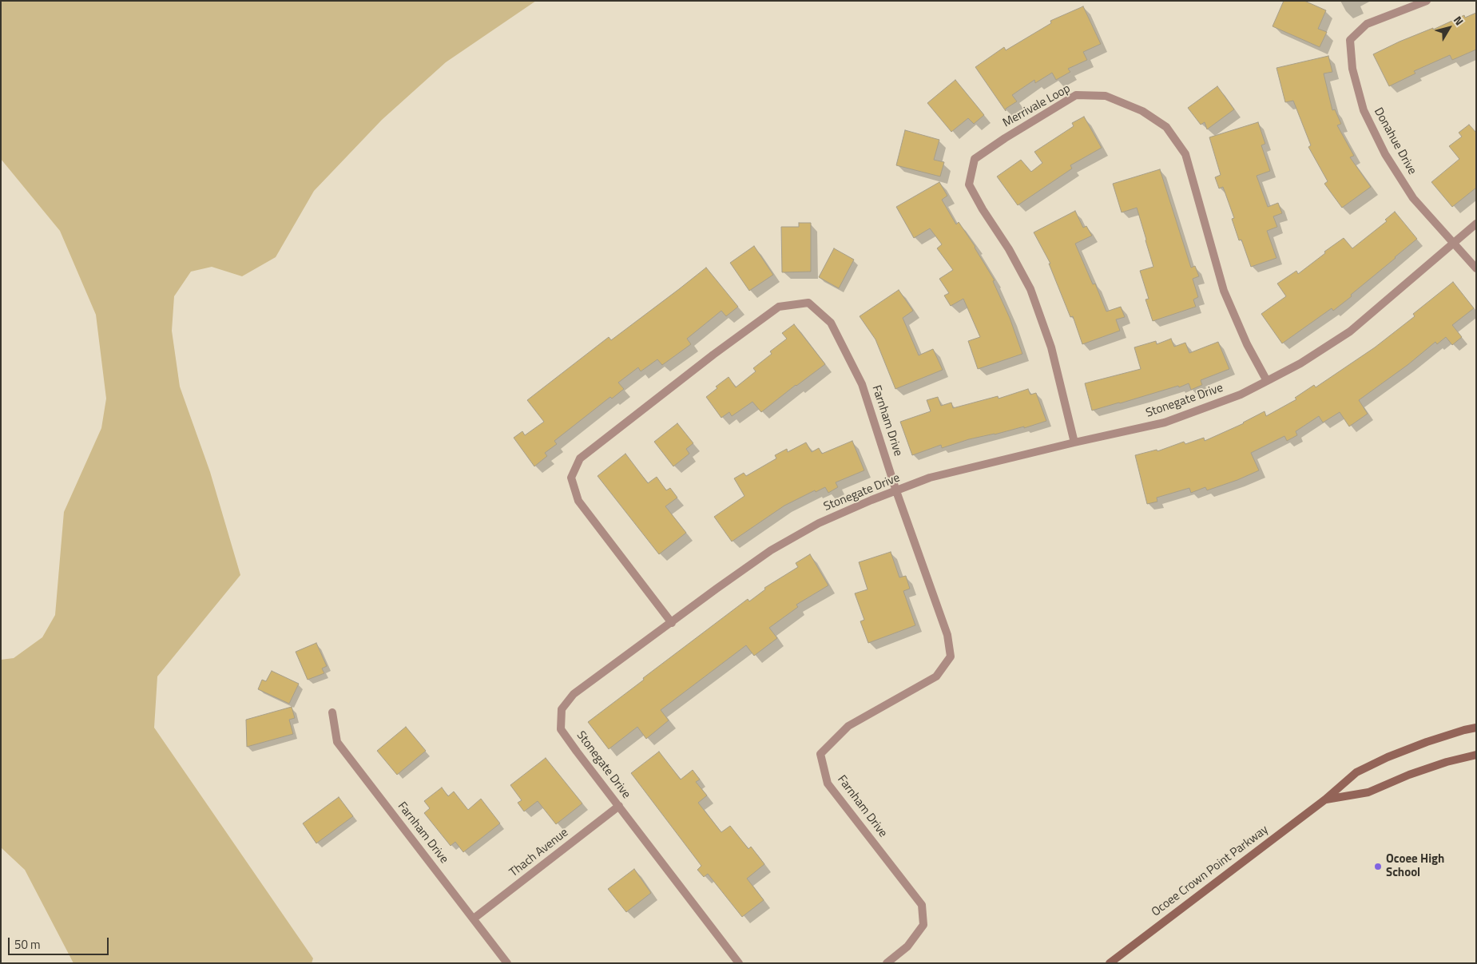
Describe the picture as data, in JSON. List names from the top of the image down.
{
  "streets": {
    "street": [
      "Merrivale Loop",
      "Donahue Drive",
      "Stonegate Drive",
      "Farnham Drive",
      "Thach Avenue",
      "Ocoee Crown Point Parkway"
    ]
  },
  "crossings": [
    ["Merrivale Loop", "Stonegate Drive"],
    ["Donahue Drive", "Stonegate Drive"],
    ["Stonegate Drive", "Farnham Drive"],
    ["Stonegate Drive", "Thach Avenue"],
    ["Farnham Drive", "Thach Avenue"]
  ],
  "places": ["Ocoee High School"],
  "scale_bar": "50 m",
  "north": "top right"
}
